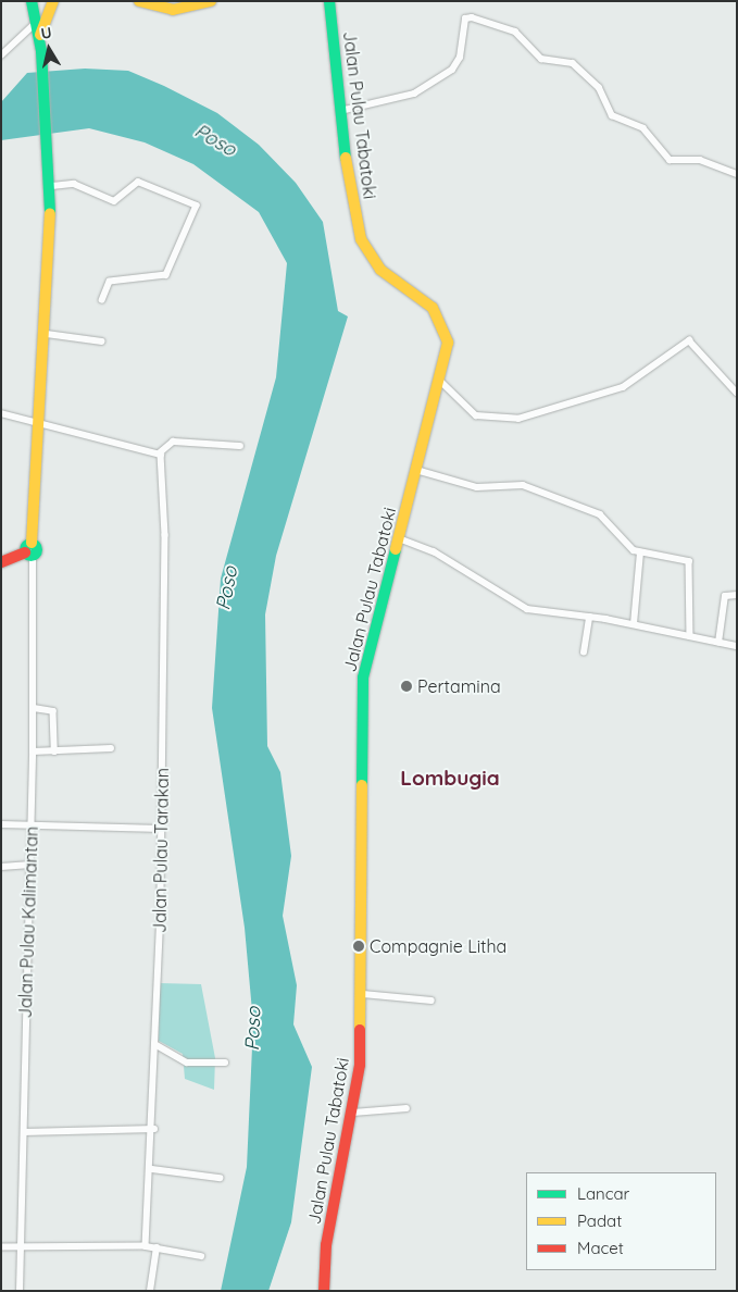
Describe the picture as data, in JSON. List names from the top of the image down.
{
  "streets": {
    "highway": ["Jalan Pulau Tabatoki"],
    "street": ["Jalan Pulau Tarakan", "Jalan Pulau Kalimantan"]
  },
  "districts": ["Lombugia"],
  "water": ["Poso"],
  "places": ["Pertamina", "Compagnie Litha"],
  "legend": ["Lancar", "Padat", "Macet"],
  "north": "top"
}
